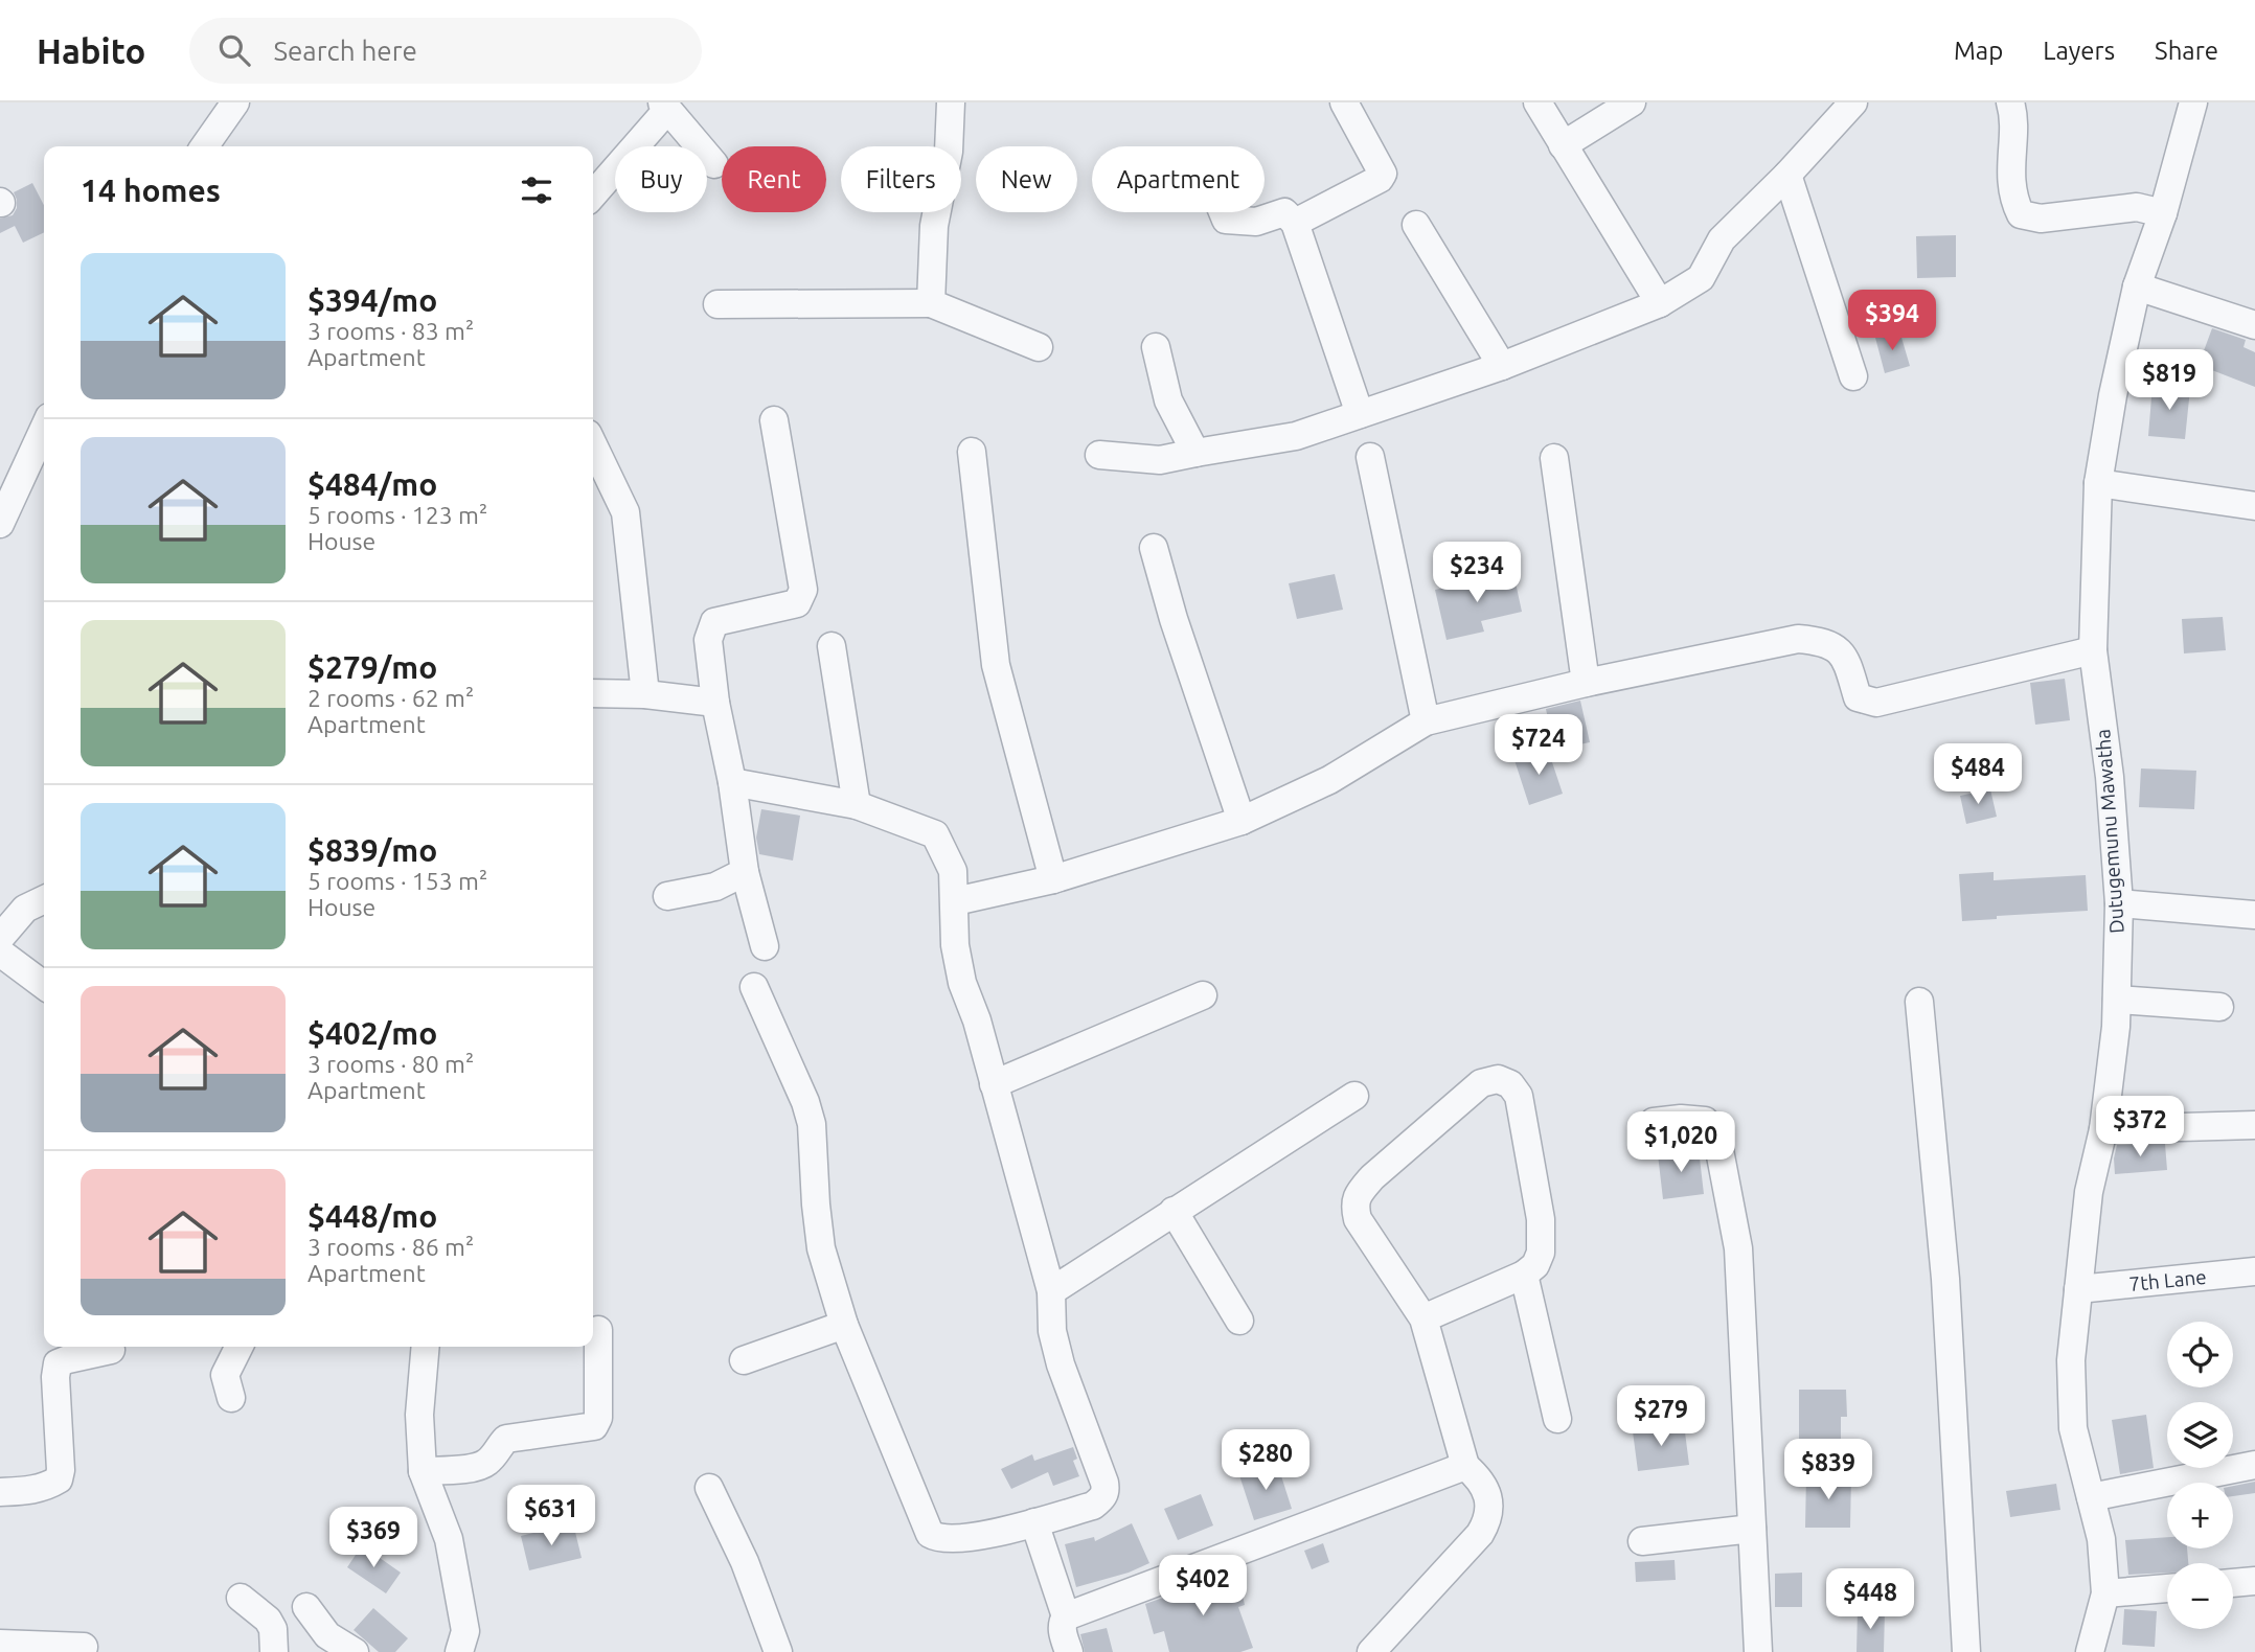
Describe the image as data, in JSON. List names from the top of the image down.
{
  "streets": {
    "street": ["Dutugemunu Mawatha", "7th Lane"]
  },
  "crossings": [
    ["Dutugemunu Mawatha", "7th Lane"]
  ],
  "page": {
    "header": "Habito",
    "search": "Search here",
    "nav": ["Map", "Layers", "Share"],
    "chip": [
      "Buy",
      "Rent",
      "Filters",
      "New",
      "Apartment"
    ],
    "heading": "14 homes",
    "list": [
      {
        "name": "$394/mo",
        "note": "3 rooms · 83 m² · Apartment"
      },
      {
        "name": "$484/mo",
        "note": "5 rooms · 123 m² · House"
      },
      {
        "name": "$279/mo",
        "note": "2 rooms · 62 m² · Apartment"
      },
      {
        "name": "$839/mo",
        "note": "5 rooms · 153 m² · House"
      },
      {
        "name": "$402/mo",
        "note": "3 rooms · 80 m² · Apartment"
      },
      {
        "name": "$448/mo",
        "note": "3 rooms · 86 m² · Apartment"
      }
    ],
    "price": [
      "$394",
      "$819",
      "$234",
      "$724",
      "$484",
      "$372",
      "$1,020",
      "$279",
      "$280",
      "$839",
      "$631",
      "$369",
      "$402",
      "$448"
    ],
    "map_buttons": ["+", "−"]
  }
}
